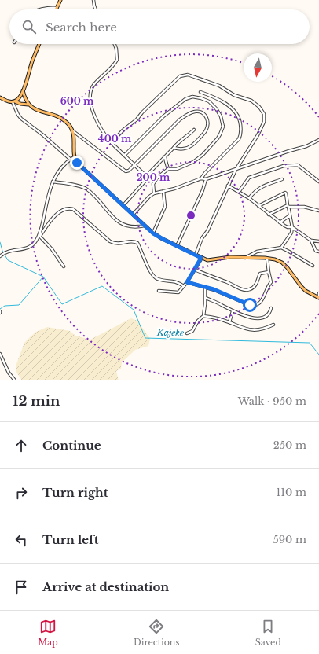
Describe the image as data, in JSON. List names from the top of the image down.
{
  "water": ["Kajeke"],
  "north": "bottom",
  "page": {
    "search": "Search here",
    "heading": ["12 min", "Walk · 950 m"],
    "list": [
      ["Continue", "250 m"],
      ["Turn right", "110 m"],
      ["Turn left", "590 m"],
      "Arrive at destination"
    ],
    "nav": ["Map", "Directions", "Saved"]
  },
  "rings": ["600 m", "400 m", "200 m"]
}
